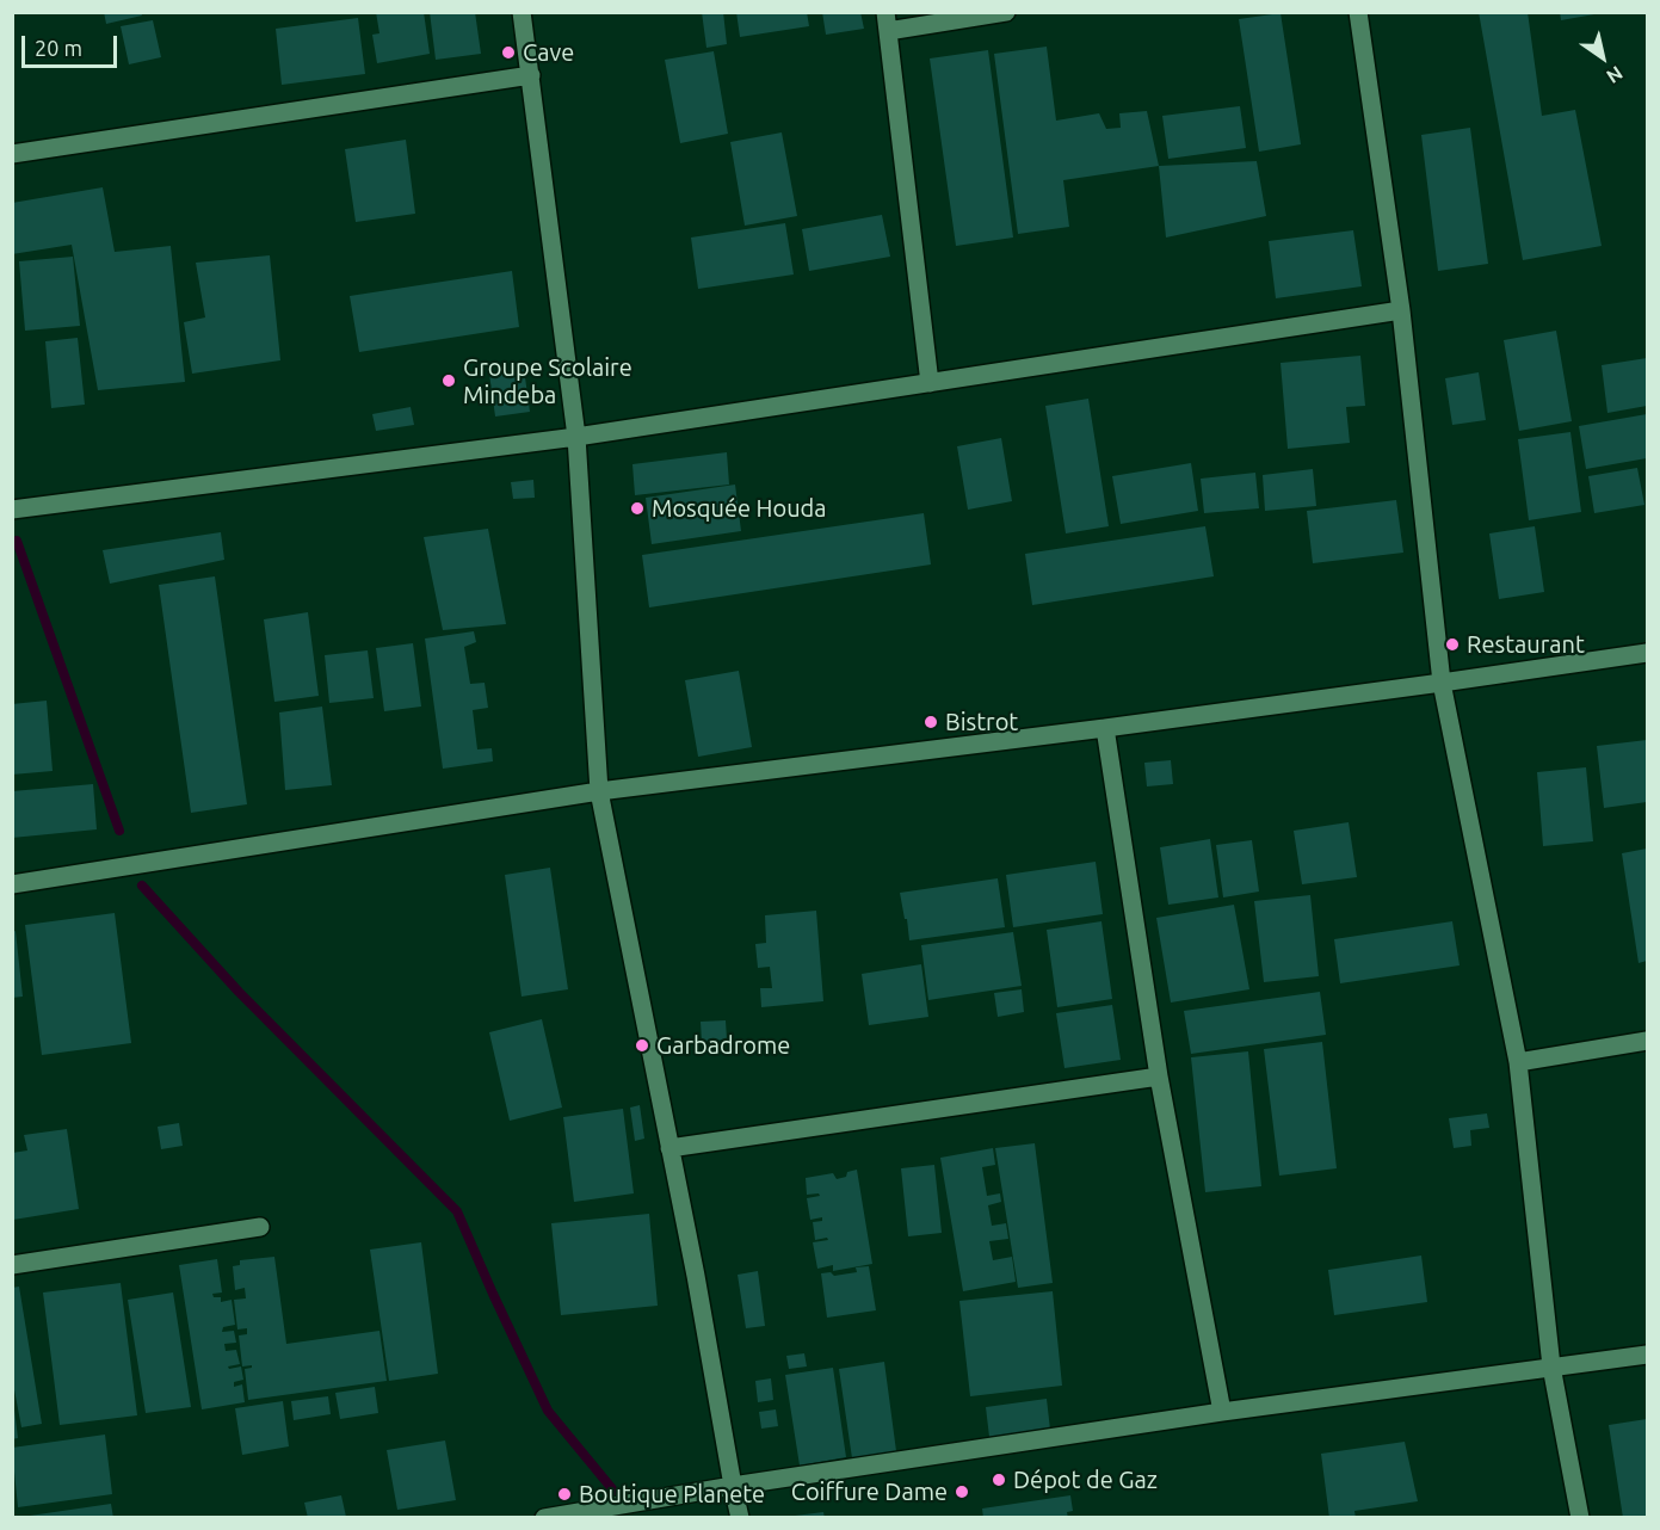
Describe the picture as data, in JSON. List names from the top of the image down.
{
  "places": [
    "Cave",
    "Groupe Scolaire Mindeba",
    "Mosquée Houda",
    "Restaurant",
    "Bistrot",
    "Garbadrome",
    "Dépot de Gaz",
    "Coiffure Dame",
    "Boutique Planete"
  ],
  "scale_bar": "20 m",
  "north": "bottom right"
}
